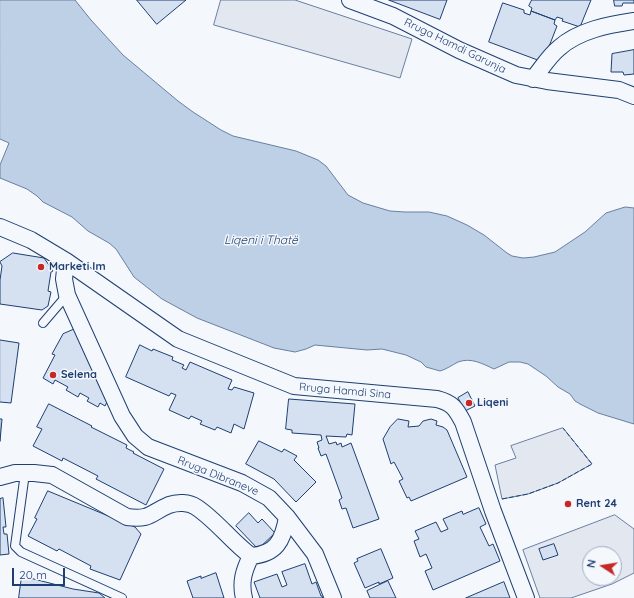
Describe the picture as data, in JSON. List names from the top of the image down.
{
  "streets": {
    "street": ["Rruga Hamdi Garunja", "Rruga Hamdi Sina", "Rruga Dibraneve"]
  },
  "crossings": [
    ["Rruga Hamdi Sina", "Rruga Dibraneve"]
  ],
  "water": ["Liqeni i Thatë"],
  "places": [
    "Marketi Im",
    "Selena",
    "Liqeni",
    "Rent 24"
  ],
  "scale_bar": "20 m",
  "north": "left"
}
